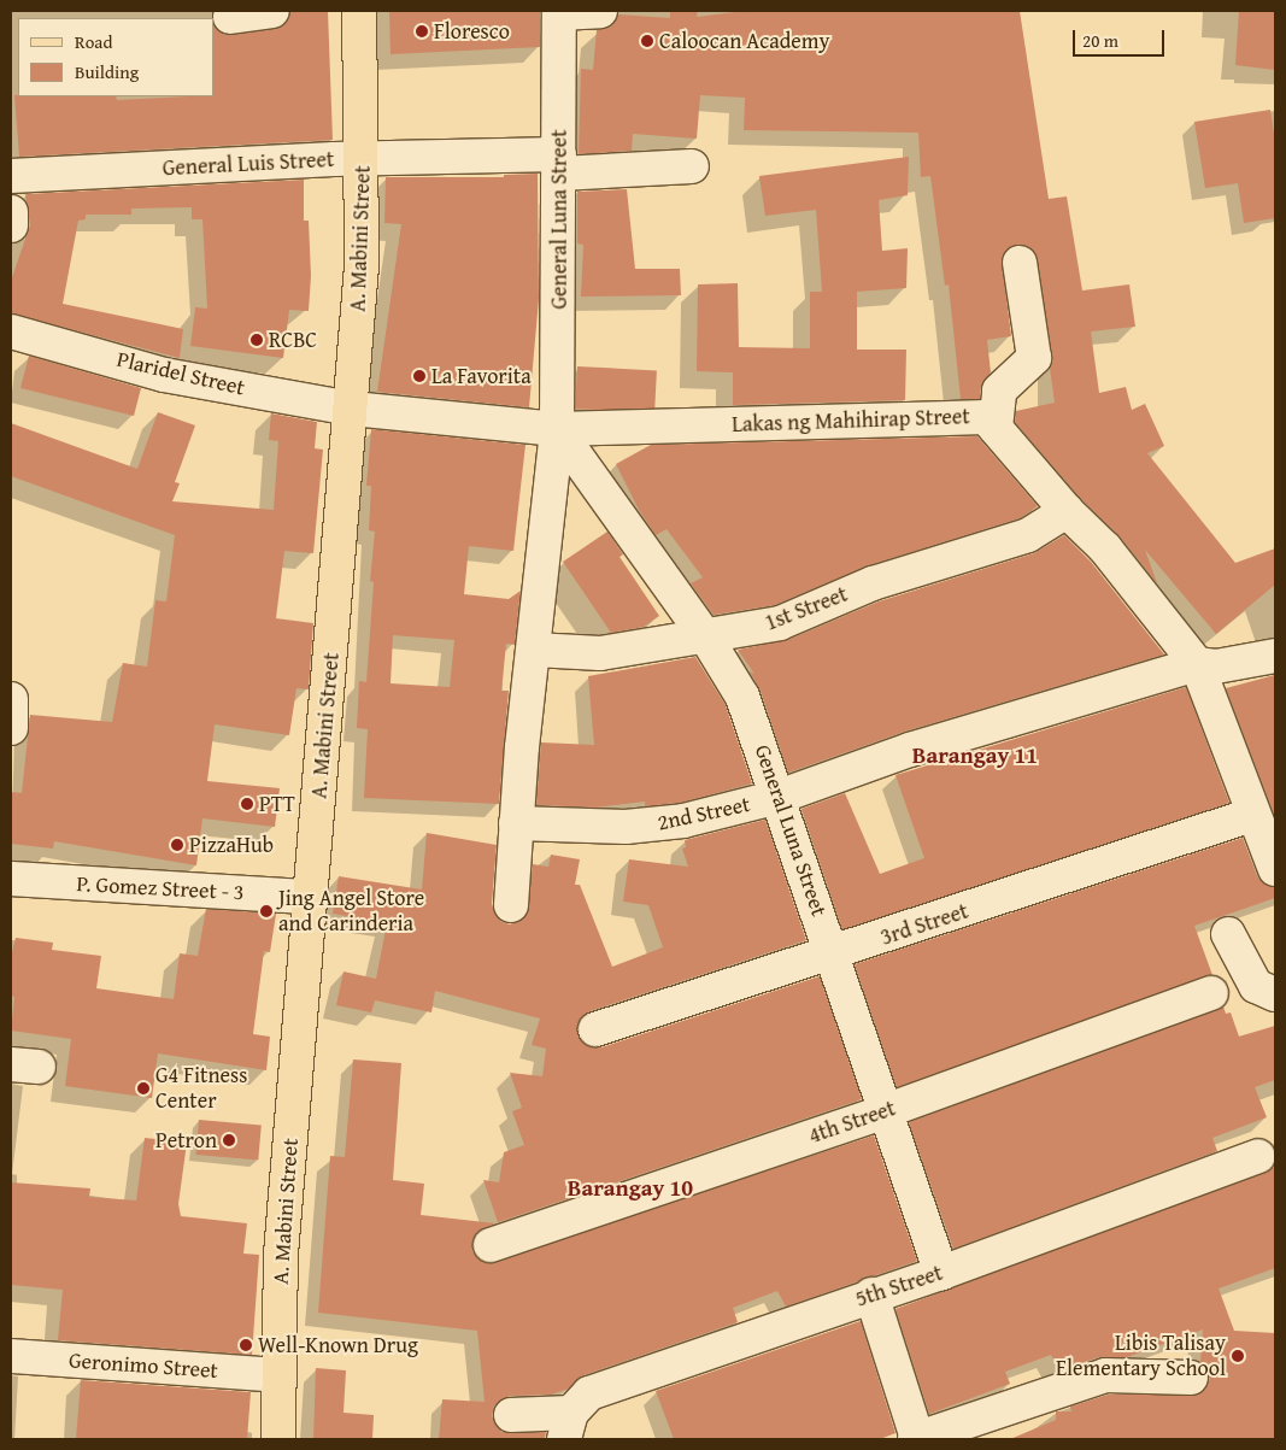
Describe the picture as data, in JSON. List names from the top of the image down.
{
  "streets": {
    "main road": ["A. Mabini Street"],
    "street": [
      "General Luis Street",
      "General Luna Street",
      "Plaridel Street",
      "Lakas ng Mahihirap Street",
      "1st Street",
      "2nd Street",
      "P. Gomez Street - 3",
      "3rd Street",
      "4th Street",
      "5th Street",
      "Geronimo Street"
    ]
  },
  "crossings": [
    ["General Luis Street", "General Luna Street"],
    ["General Luis Street", "A. Mabini Street"],
    ["General Luna Street", "Lakas ng Mahihirap Street"],
    ["General Luna Street", "1st Street"],
    ["General Luna Street", "2nd Street"],
    ["General Luna Street", "3rd Street"],
    ["General Luna Street", "4th Street"],
    ["General Luna Street", "5th Street"],
    ["A. Mabini Street", "Plaridel Street"],
    ["A. Mabini Street", "Lakas ng Mahihirap Street"],
    ["A. Mabini Street", "P. Gomez Street - 3"],
    ["A. Mabini Street", "Geronimo Street"],
    ["Plaridel Street", "Lakas ng Mahihirap Street"],
    ["Lakas ng Mahihirap Street", "1st Street"],
    ["Lakas ng Mahihirap Street", "2nd Street"],
    ["Lakas ng Mahihirap Street", "3rd Street"]
  ],
  "districts": ["Barangay 11", "Barangay 10"],
  "places": [
    "Floresco",
    "Caloocan Academy",
    "RCBC",
    "La Favorita",
    "PTT",
    "PizzaHub",
    "Jing Angel Store and Carinderia",
    "G4 Fitness Center",
    "Petron",
    "Well-Known Drug",
    "Libis Talisay Elementary School"
  ],
  "legend": ["Road", "Building"],
  "scale_bar": "20 m"
}
